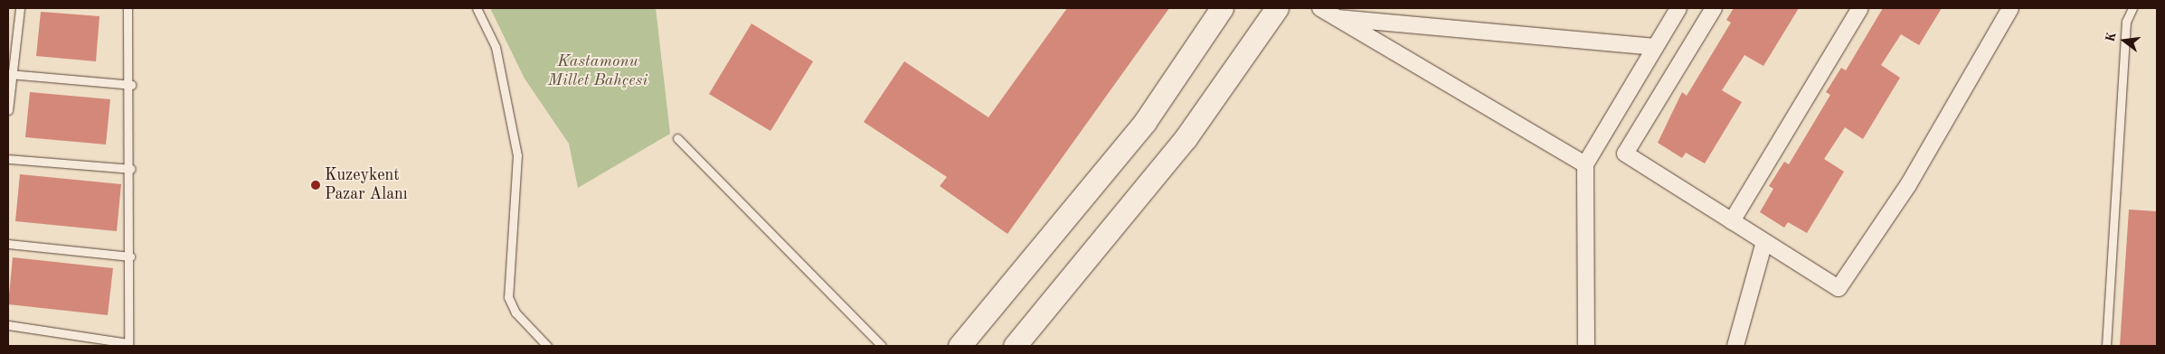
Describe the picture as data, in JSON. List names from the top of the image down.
{
  "parks": ["Kastamonu Millet Bahçesi"],
  "places": ["Kuzeykent Pazar Alanı"],
  "north": "left"
}
